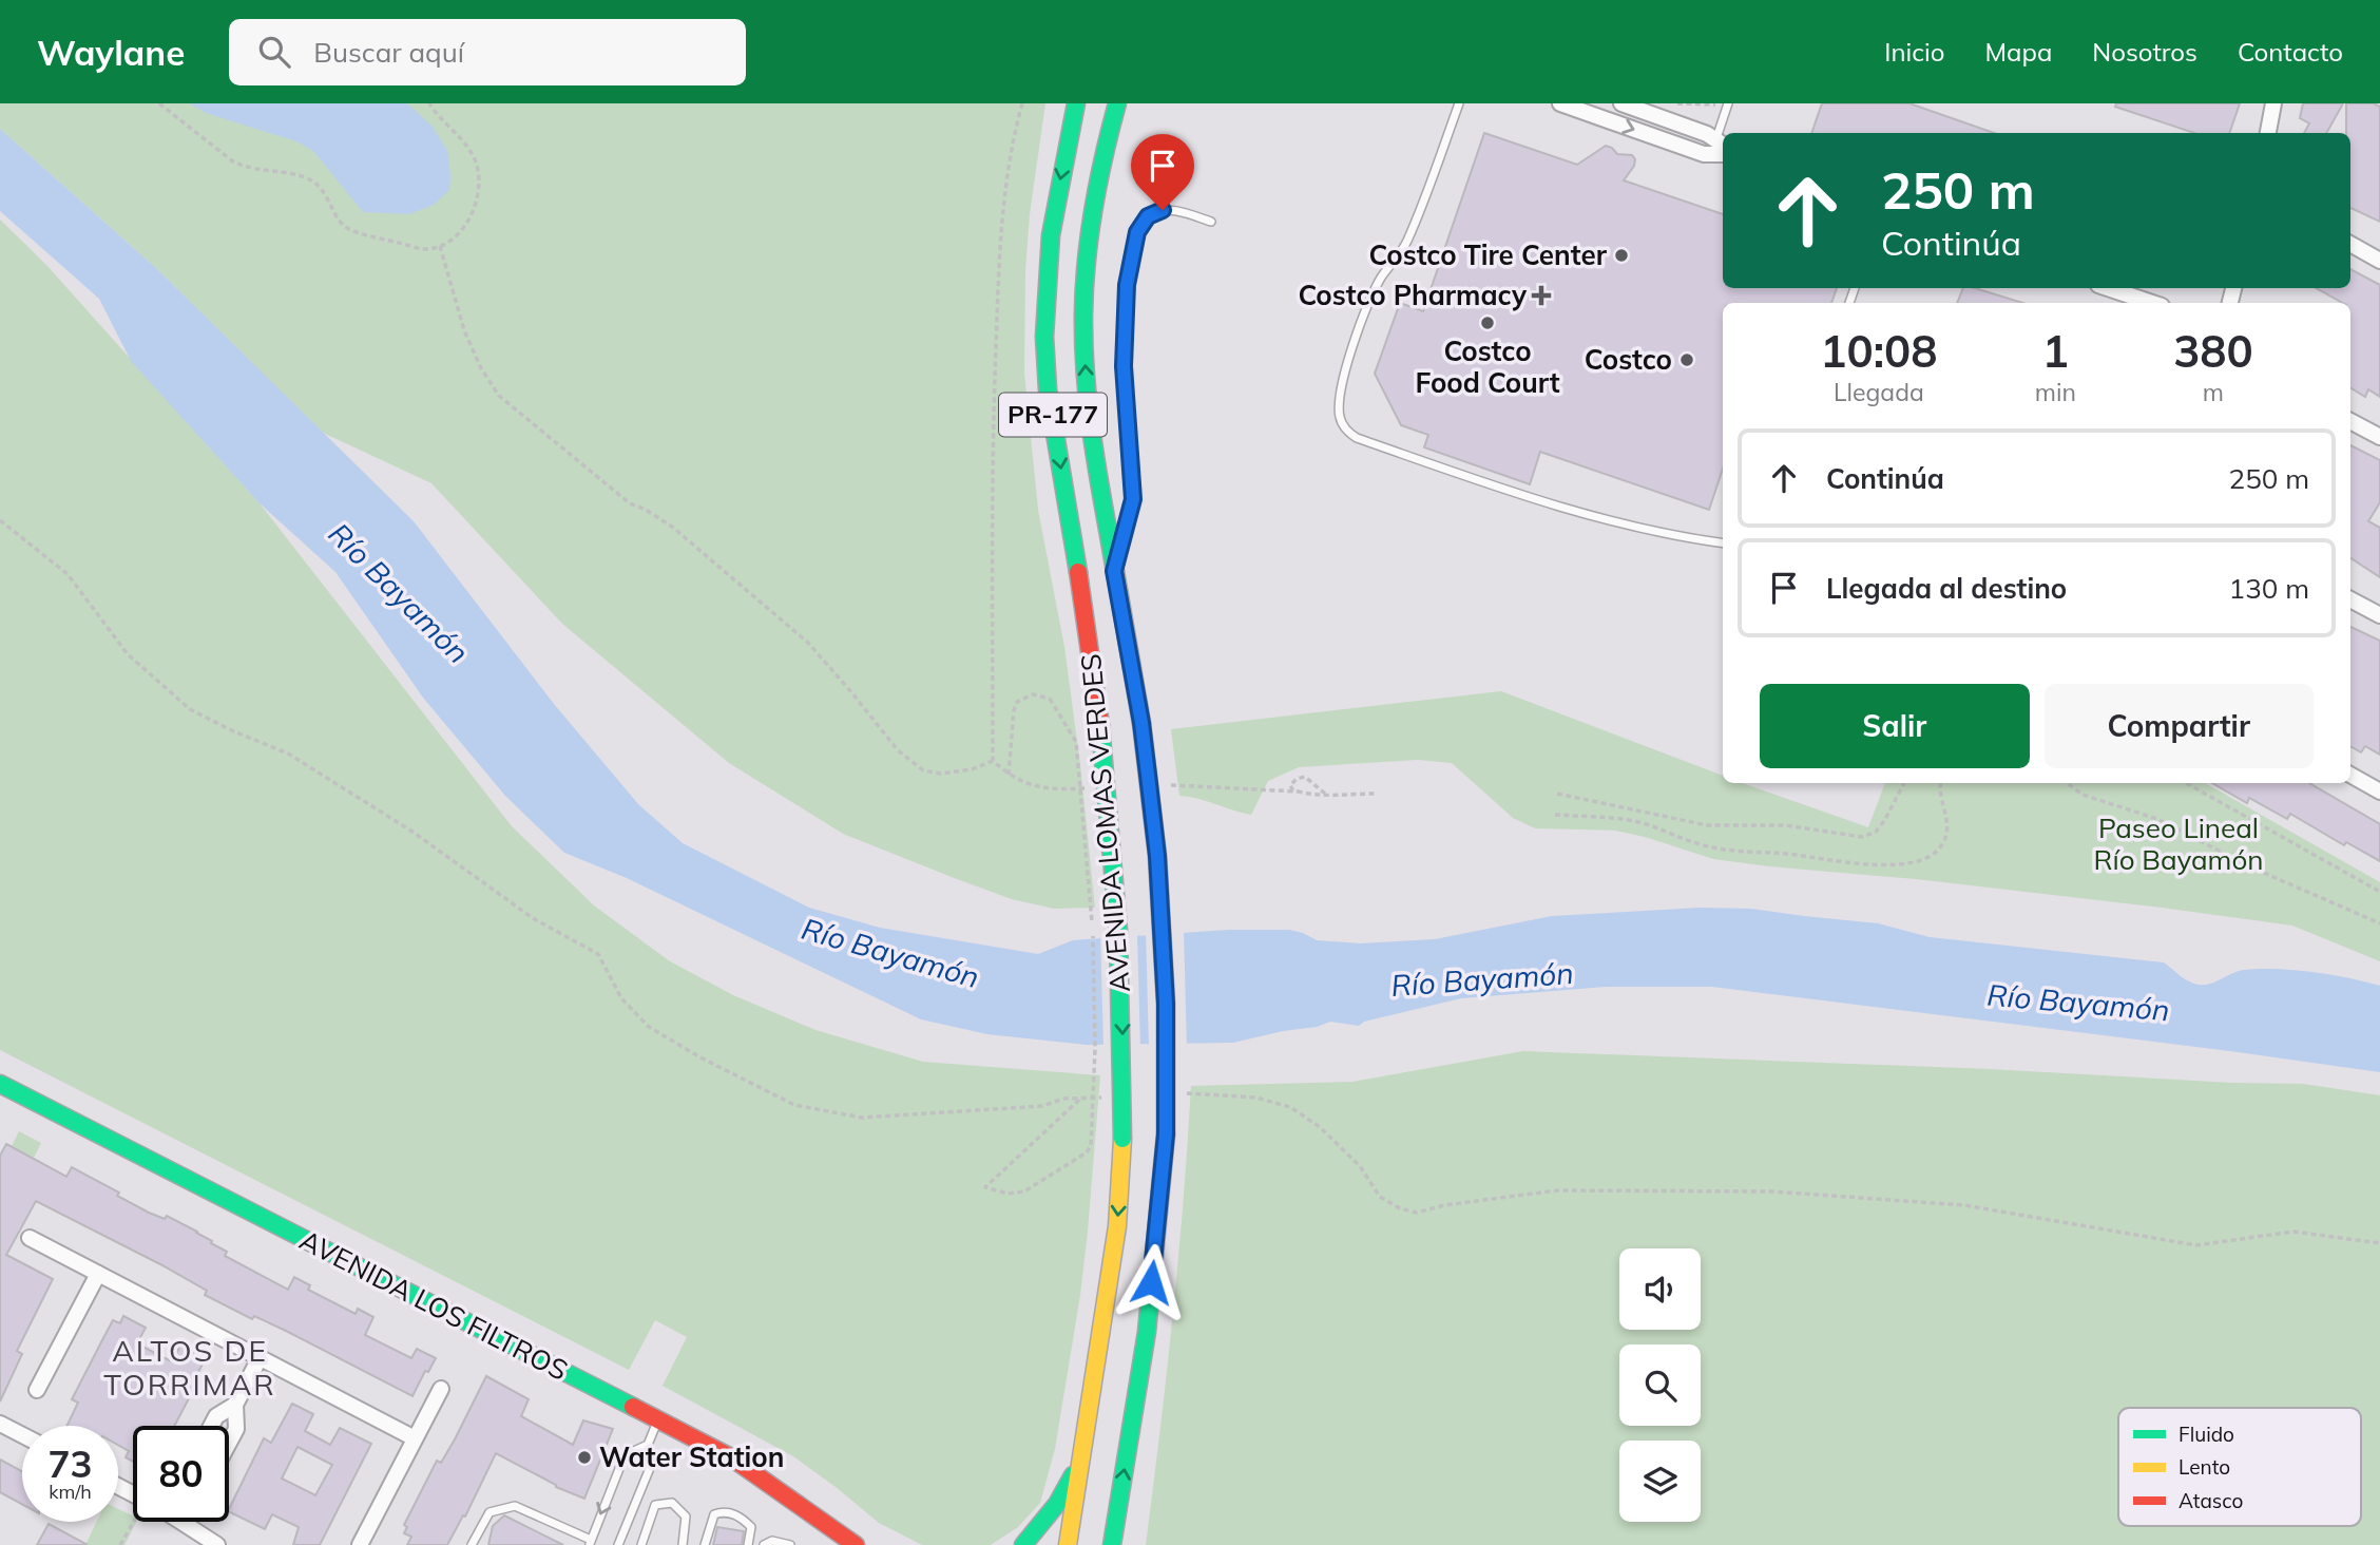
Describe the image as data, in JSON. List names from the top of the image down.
{
  "streets": {
    "main road": ["PR-177", "AVENIDA LOMAS VERDES", "AVENIDA LOS FILTROS"]
  },
  "districts": ["ALTOS DE TORRIMAR"],
  "water": ["Río Bayamón"],
  "parks": ["Paseo Lineal Río Bayamón"],
  "places": {
    "other": [
      "Costco Tire Center",
      "Costco Food Court",
      "Costco",
      "Water Station"
    ],
    "health": ["Costco Pharmacy"]
  },
  "legend": ["Fluido", "Lento", "Atasco"],
  "page": {
    "header": "Waylane",
    "search": "Buscar aquí",
    "nav": [
      "Inicio",
      "Mapa",
      "Nosotros",
      "Contacto"
    ],
    "turn": ["250 m", "Continúa"],
    "eta": [
      "10:08",
      "Llegada",
      "1",
      "min",
      "380",
      "m"
    ],
    "list": [
      {
        "name": "Continúa",
        "value": "250 m"
      },
      {
        "name": "Llegada al destino",
        "value": "130 m"
      }
    ],
    "buttons": ["Salir", "Compartir"],
    "speed": "73 km/h",
    "limit": "80"
  }
}
